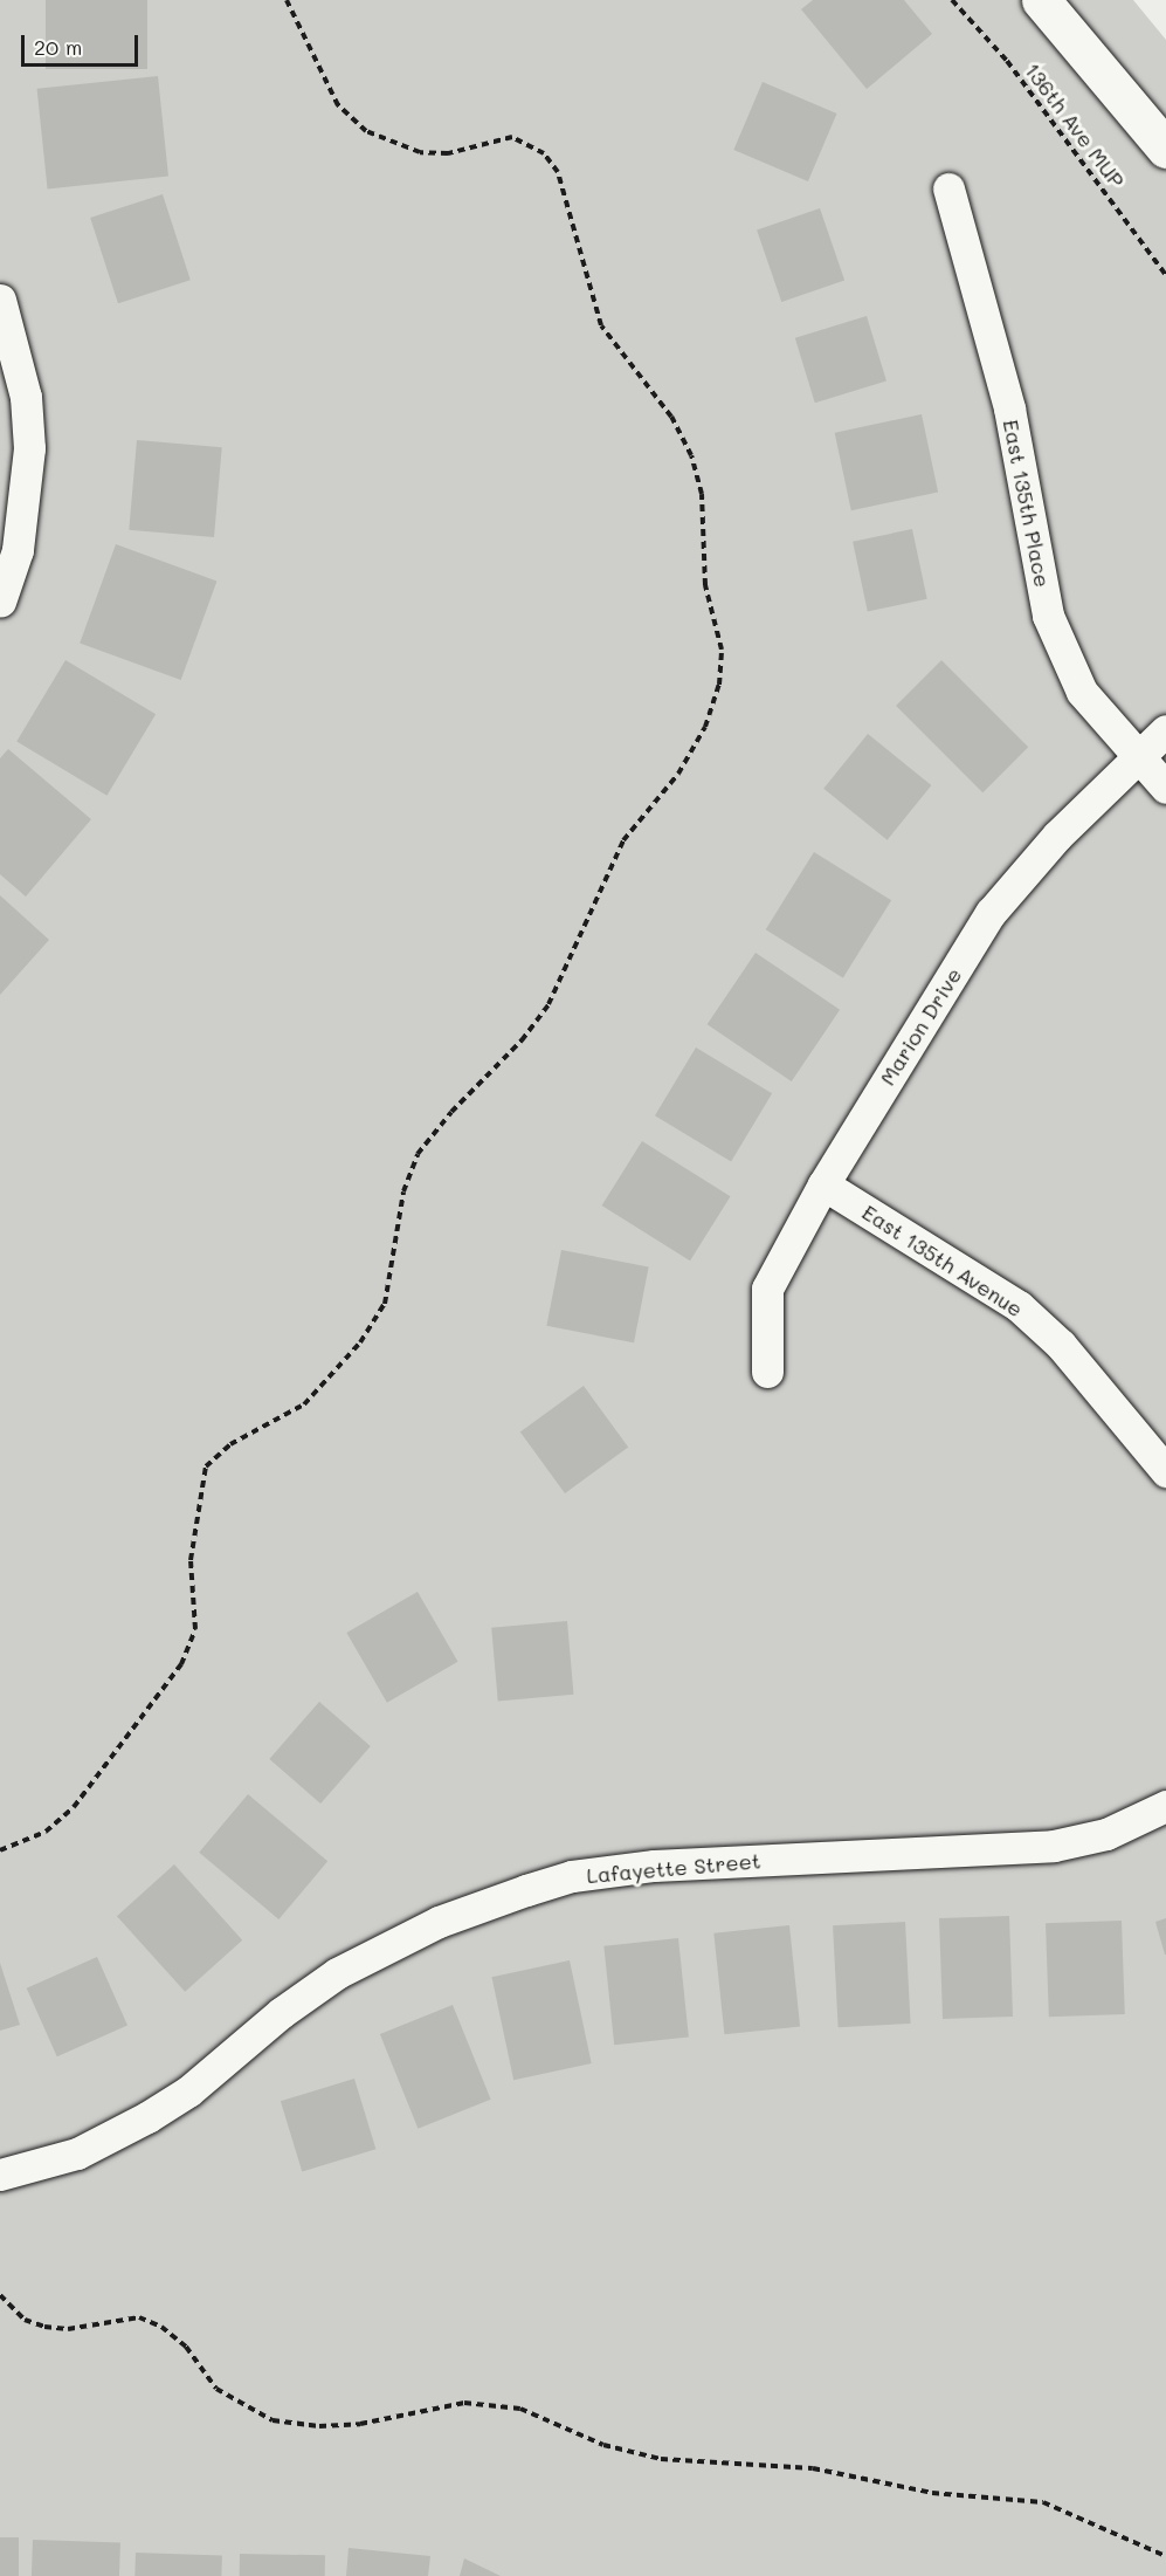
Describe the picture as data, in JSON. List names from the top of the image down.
{
  "streets": {
    "street": [
      "East 135th Place",
      "Marion Drive",
      "East 135th Avenue",
      "Lafayette Street"
    ],
    "path": ["136th Ave MUP"]
  },
  "crossings": [
    ["East 135th Place", "Marion Drive"],
    ["Marion Drive", "East 135th Avenue"]
  ],
  "scale_bar": "20 m"
}
